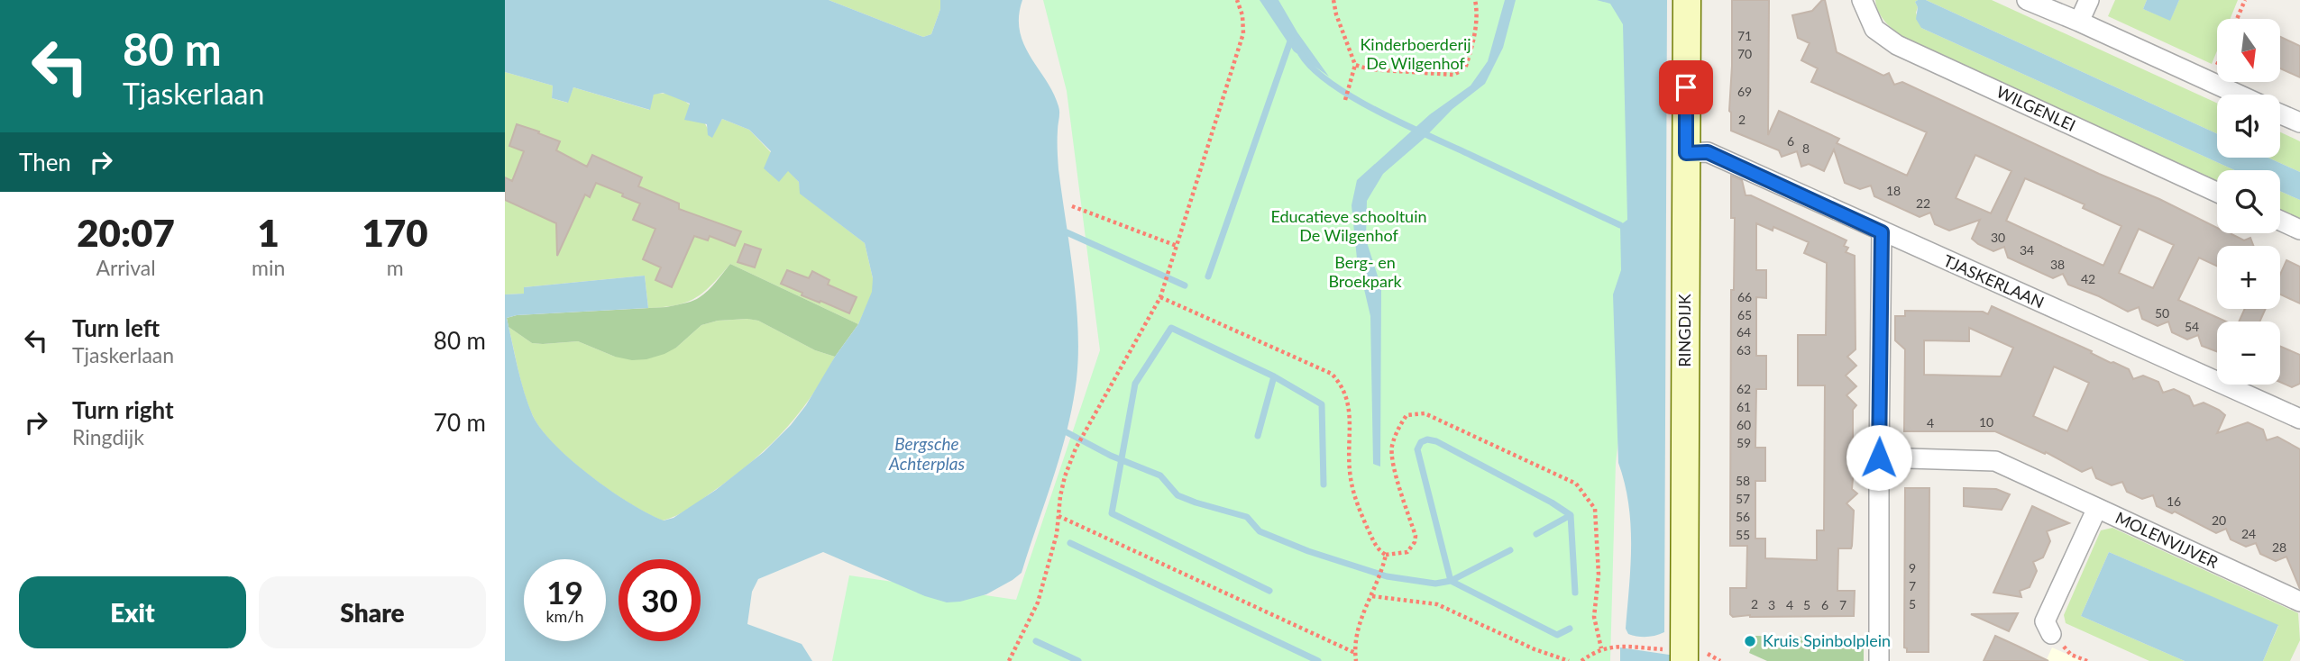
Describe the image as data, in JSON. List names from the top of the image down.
{
  "streets": {
    "street": [
      "WILGENLEI",
      "TJASKERLAAN",
      "RINGDIJK",
      "MOLENVIJVER"
    ]
  },
  "crossings": [
    ["TJASKERLAAN", "RINGDIJK"]
  ],
  "water": ["Bergsche Achterplas"],
  "parks": ["Kinderboerderij De Wilgenhof", "Educatieve schooltuin De Wilgenhof", "Berg- en Broekpark"],
  "places": ["Kruis Spinbolplein"],
  "house_numbers": [
    "71",
    "70",
    "69",
    "2",
    "6",
    "8",
    "18",
    "22",
    "30",
    "34",
    "38",
    "42",
    "66",
    "50",
    "65",
    "54",
    "64",
    "63",
    "62",
    "61",
    "10",
    "4",
    "60",
    "59",
    "58",
    "57",
    "16",
    "56",
    "20",
    "24",
    "55",
    "28",
    "9",
    "7",
    "2",
    "5",
    "3",
    "4",
    "5",
    "6",
    "7"
  ],
  "north": "bottom",
  "page": {
    "turn": ["80 m", "Tjaskerlaan"],
    "map_buttons": ["+", "−"],
    "then": "Then",
    "eta": [
      "20:07",
      "Arrival",
      "1",
      "min",
      "170",
      "m"
    ],
    "list": [
      {
        "name": "Turn left",
        "note": "Tjaskerlaan",
        "value": "80 m"
      },
      {
        "name": "Turn right",
        "note": "Ringdijk",
        "value": "70 m"
      }
    ],
    "speed": "19 km/h",
    "limit": "30",
    "buttons": ["Exit", "Share"]
  }
}
